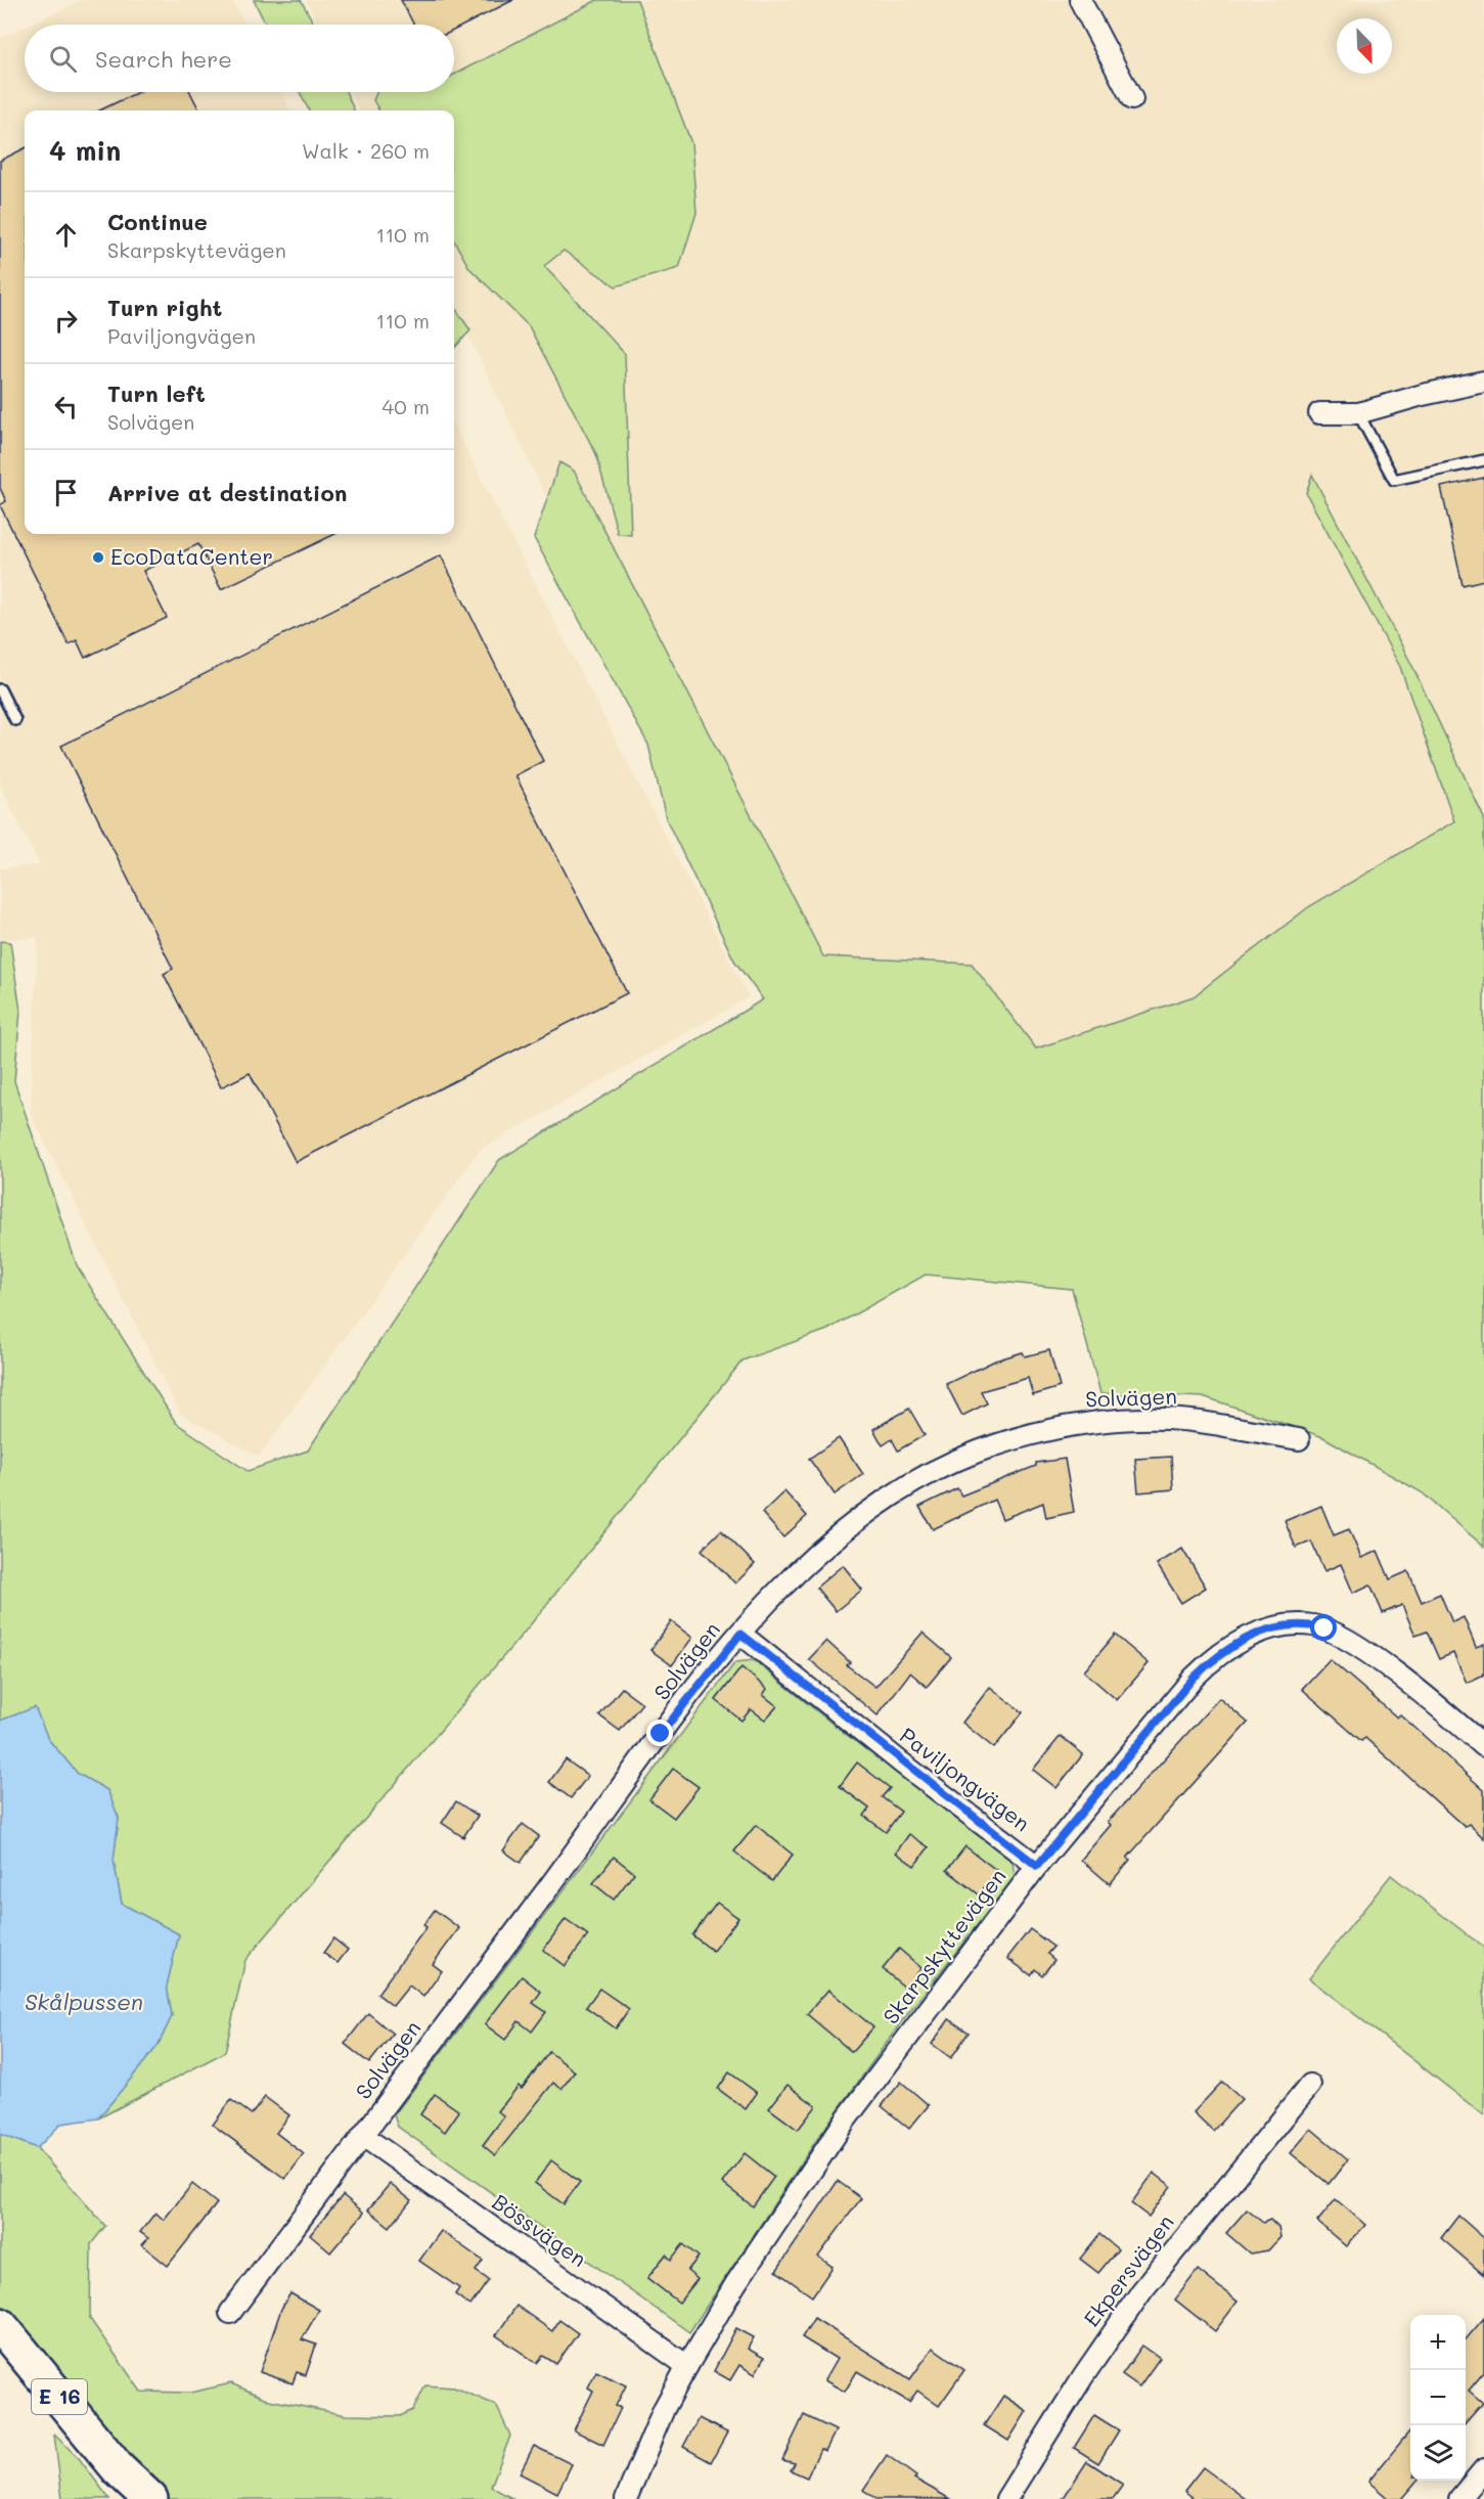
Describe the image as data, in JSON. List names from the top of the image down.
{
  "streets": {
    "highway": ["E 16"],
    "street": [
      "Solvägen",
      "Paviljongvägen",
      "Skarpskyttevägen",
      "Bössvägen",
      "Ekpersvägen"
    ]
  },
  "crossings": [
    ["Solvägen", "Paviljongvägen"],
    ["Solvägen", "Bössvägen"],
    ["Paviljongvägen", "Skarpskyttevägen"],
    ["Skarpskyttevägen", "Bössvägen"]
  ],
  "water": ["Skålpussen"],
  "places": ["EcoDataCenter"],
  "north": "bottom right",
  "page": {
    "search": "Search here",
    "heading": ["4 min", "Walk · 260 m"],
    "list": [
      ["Continue", "Skarpskyttevägen", "110 m"],
      ["Turn right", "Paviljongvägen", "110 m"],
      ["Turn left", "Solvägen", "40 m"],
      "Arrive at destination"
    ],
    "map_buttons": ["+", "−"]
  }
}
